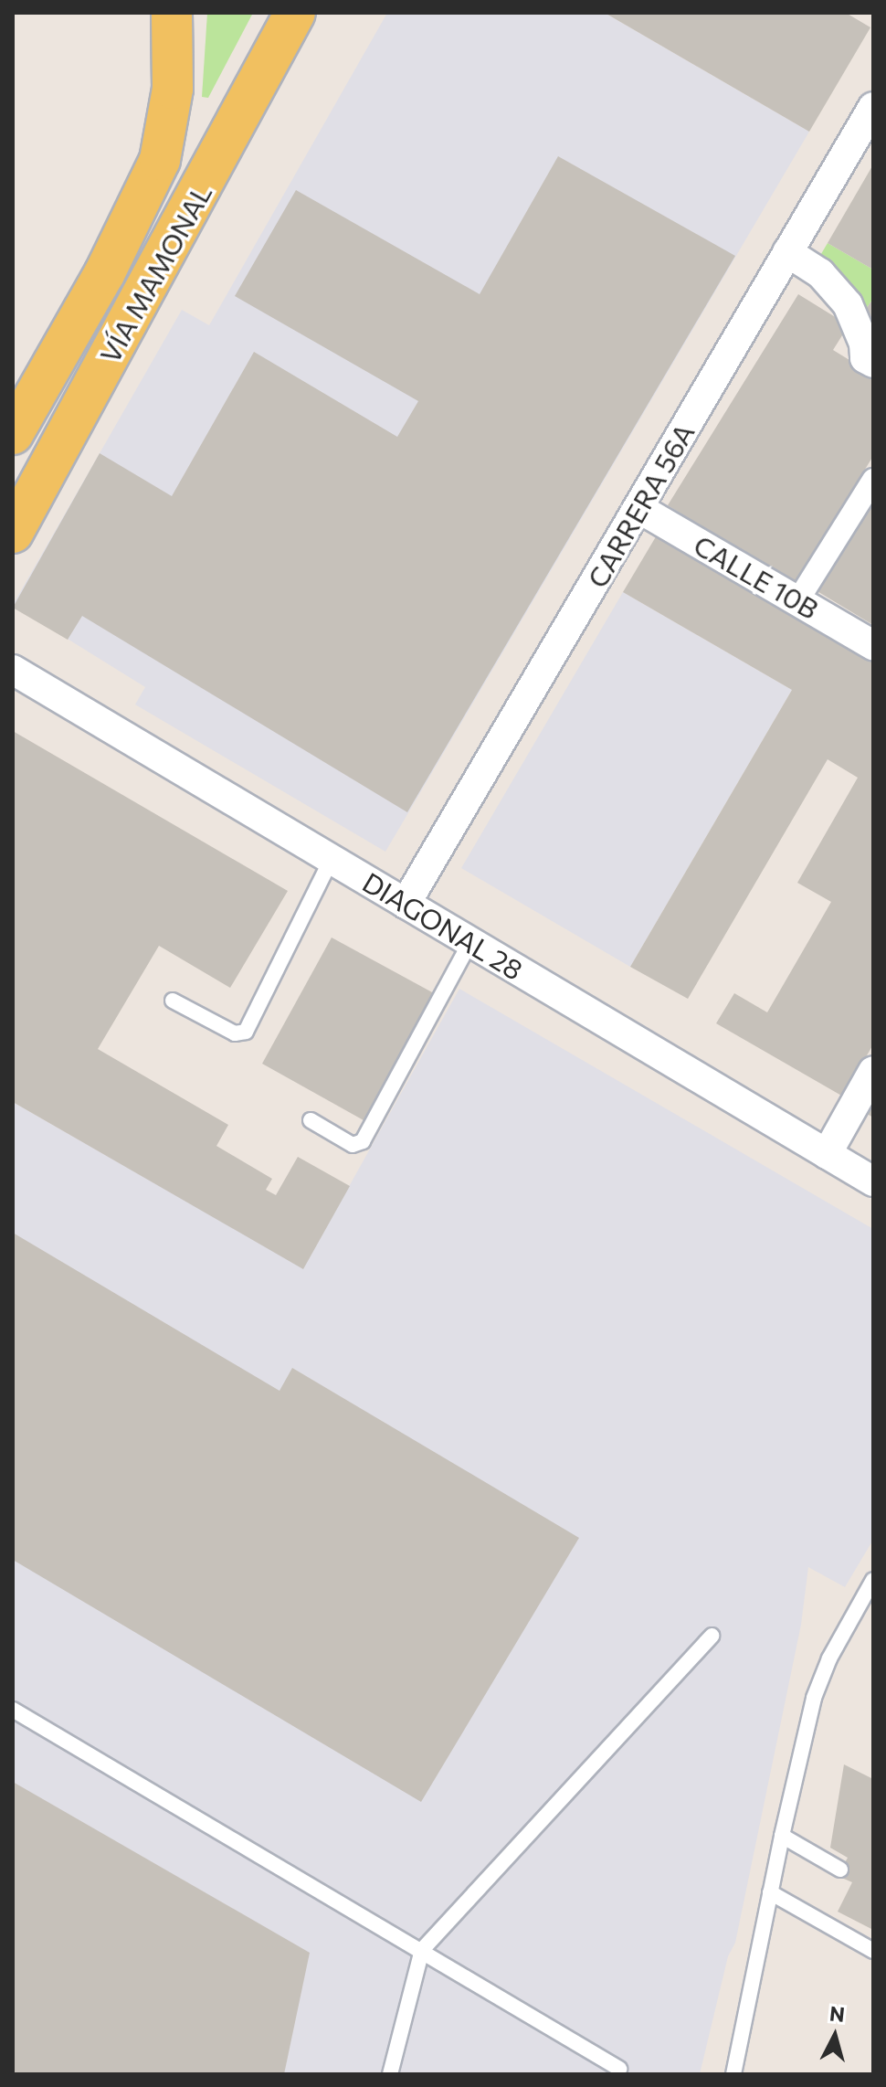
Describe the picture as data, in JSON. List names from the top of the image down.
{
  "streets": {
    "main road": ["VÍA MAMONAL"],
    "street": ["CARRERA 56A", "CALLE 10B", "DIAGONAL 28"]
  },
  "crossings": [
    ["CARRERA 56A", "CALLE 10B"],
    ["CARRERA 56A", "DIAGONAL 28"]
  ],
  "north": "top"
}
